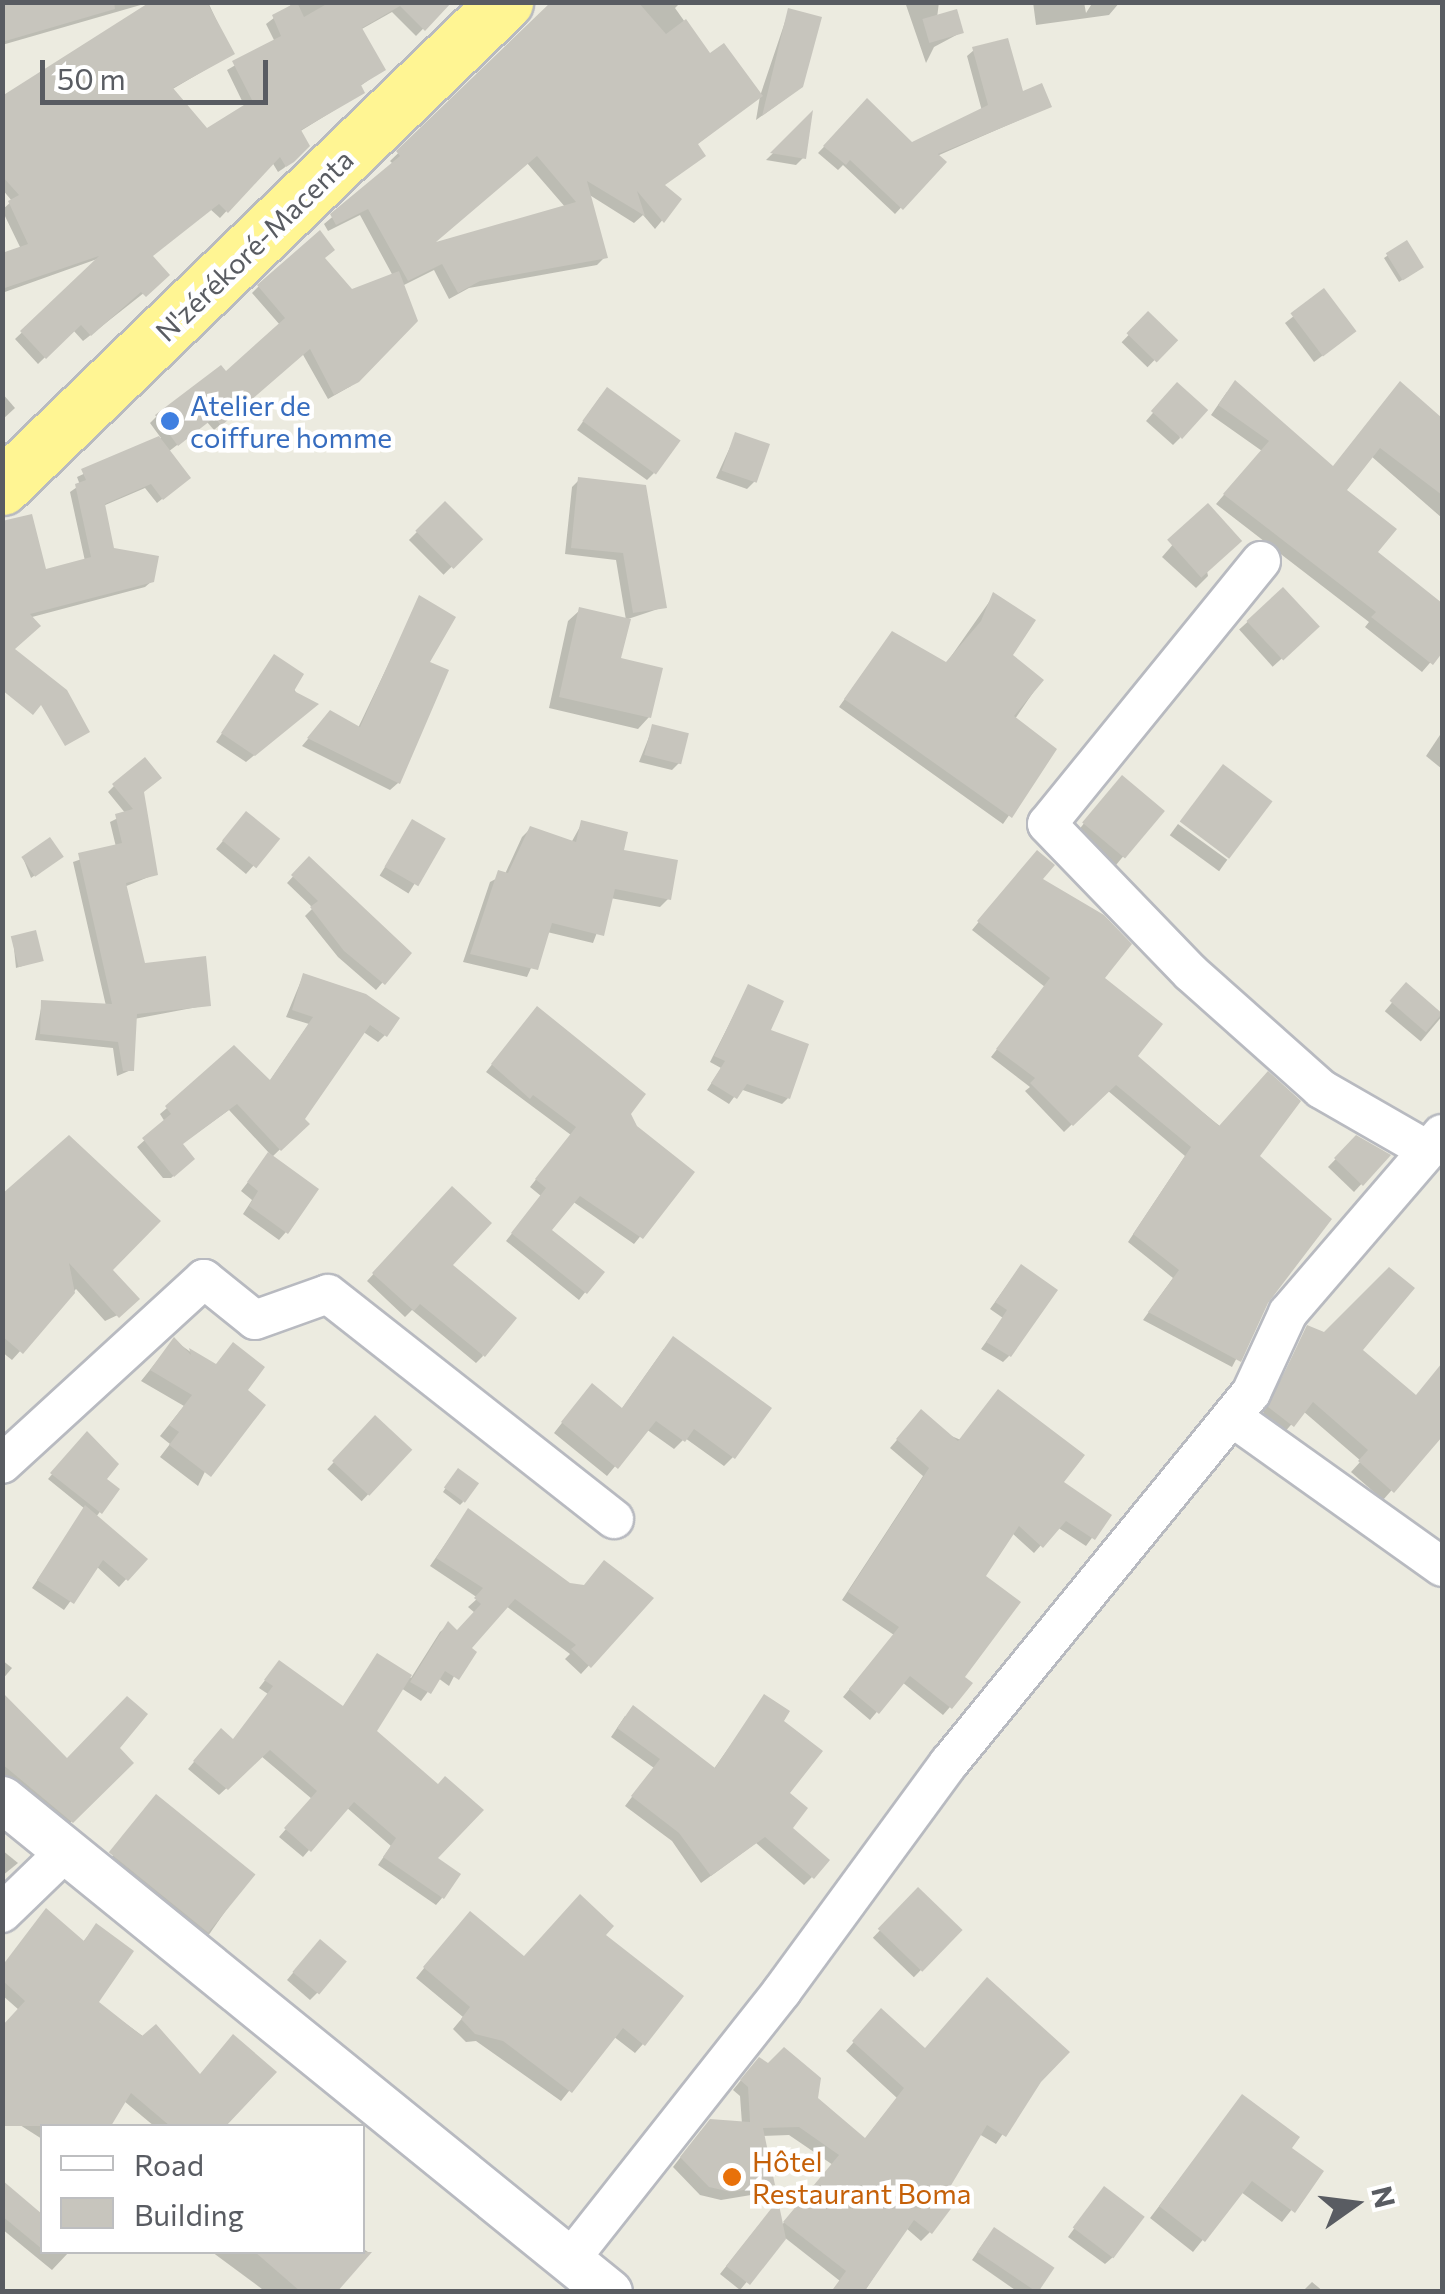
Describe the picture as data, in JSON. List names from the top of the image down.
{
  "streets": {
    "highway": ["N'zérékoré-Macenta"]
  },
  "places": ["Atelier de coiffure homme", "Hôtel Restaurant Boma"],
  "legend": ["Road", "Building"],
  "scale_bar": "50 m",
  "north": "right"
}
